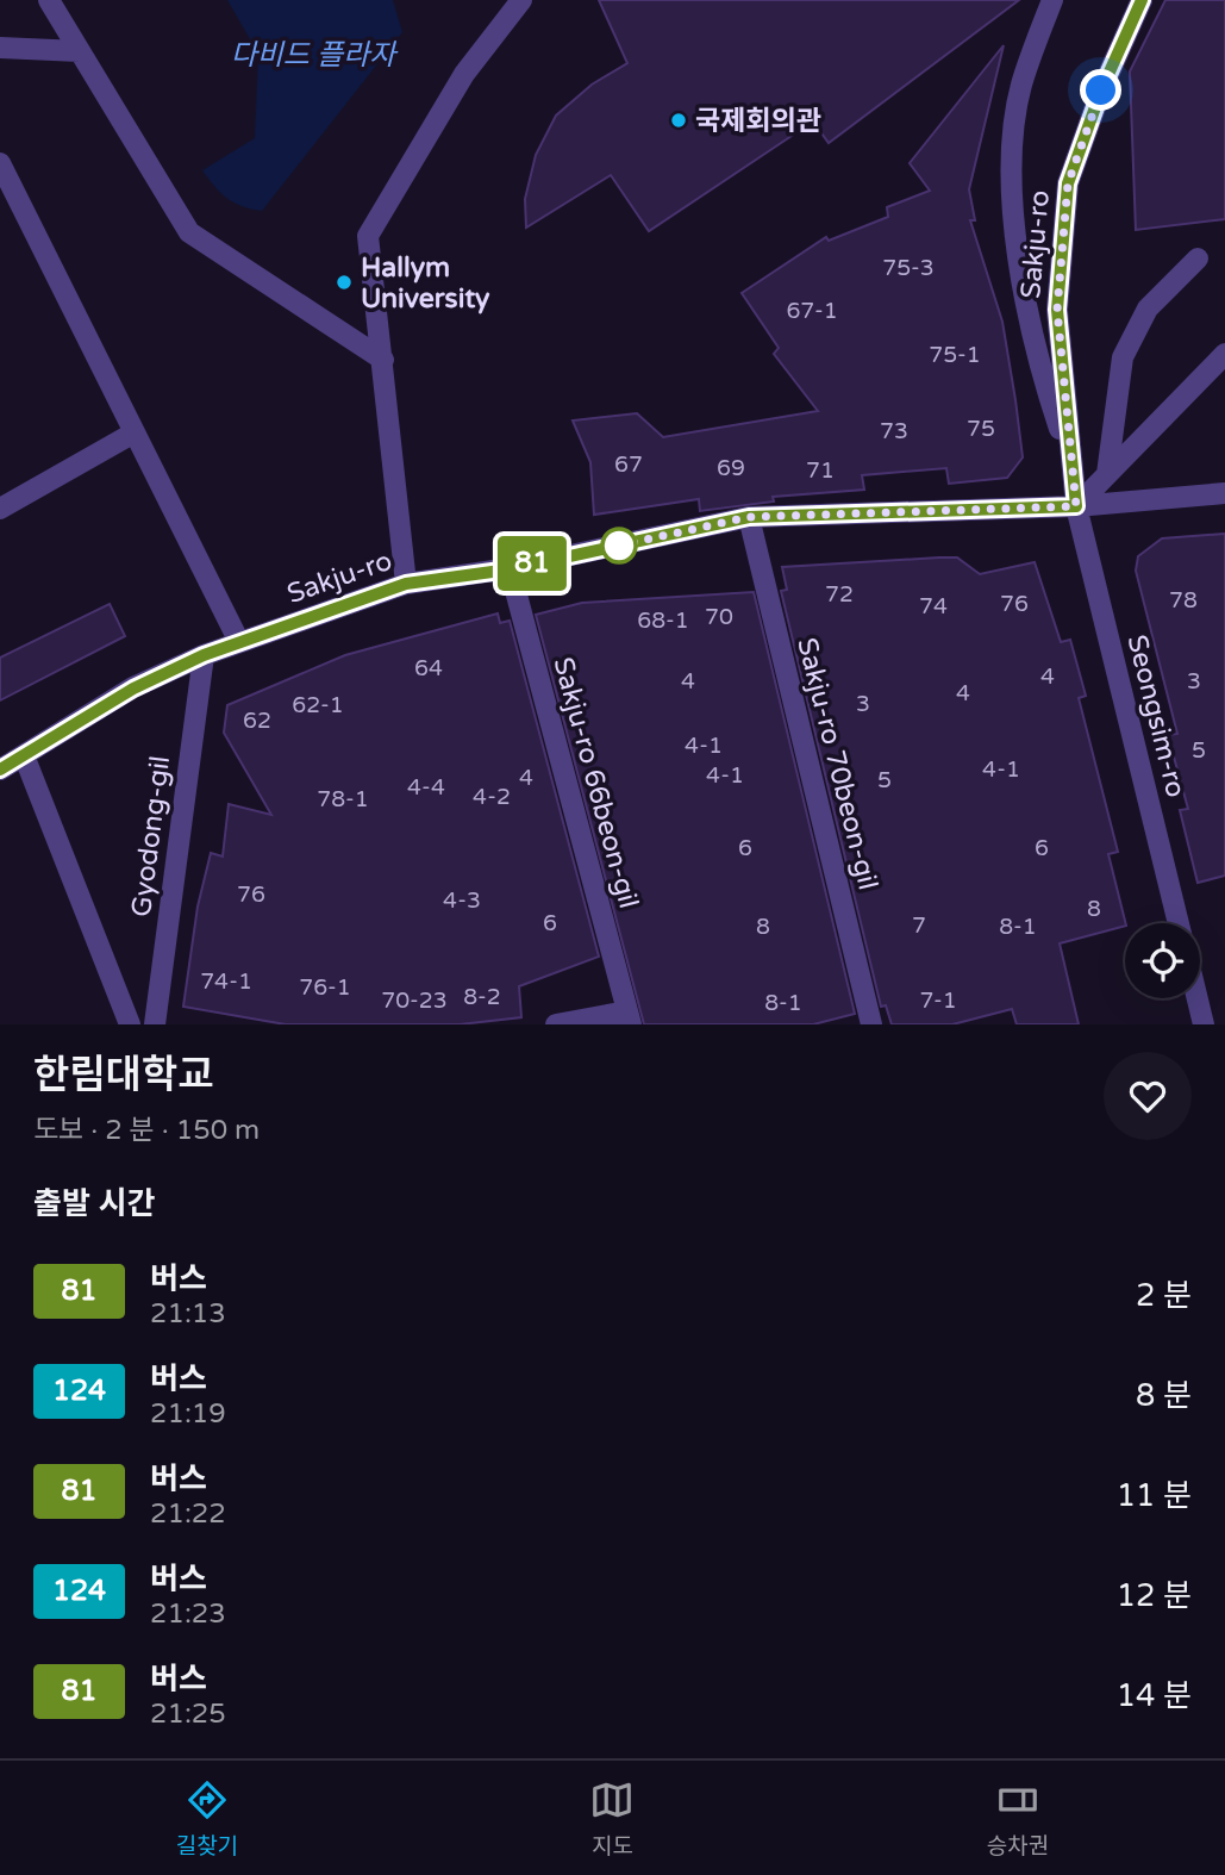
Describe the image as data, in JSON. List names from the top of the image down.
{
  "streets": {
    "street": [
      "Sakju-ro",
      "Seongsim-ro",
      "Sakju-ro 70beon-gil",
      "Sakju-ro 66beon-gil",
      "Gyodong-gil"
    ]
  },
  "crossings": [
    ["Sakju-ro", "Seongsim-ro"],
    ["Sakju-ro", "Sakju-ro 70beon-gil"],
    ["Sakju-ro", "Sakju-ro 66beon-gil"],
    ["Sakju-ro", "Gyodong-gil"]
  ],
  "water": ["다비드 플라자"],
  "places": ["국제회의관", "Hallym University"],
  "lines": ["bus line 81"],
  "house_numbers": [
    "75-3",
    "67-1",
    "75-1",
    "75",
    "73",
    "67",
    "69",
    "71",
    "72",
    "78",
    "76",
    "74",
    "70",
    "68-1",
    "64",
    "4",
    "4",
    "3",
    "4",
    "3",
    "62-1",
    "62",
    "4-1",
    "5",
    "4-1",
    "4-1",
    "4",
    "5",
    "4-4",
    "4-2",
    "78-1",
    "6",
    "6",
    "76",
    "4-3",
    "8",
    "6",
    "7",
    "8",
    "8-1",
    "74-1",
    "76-1",
    "8-2",
    "70-23",
    "7-1",
    "8-1"
  ],
  "page": {
    "on_map": "81",
    "heading": [
      ["한림대학교", "도보 · 2 분 · 150 m"],
      "출발 시간"
    ],
    "list": [
      {
        "mark": "81",
        "name": "버스",
        "note": "21:13",
        "value": "2 분"
      },
      {
        "mark": "124",
        "name": "버스",
        "note": "21:19",
        "value": "8 분"
      },
      {
        "mark": "81",
        "name": "버스",
        "note": "21:22",
        "value": "11 분"
      },
      {
        "mark": "124",
        "name": "버스",
        "note": "21:23",
        "value": "12 분"
      },
      {
        "mark": "81",
        "name": "버스",
        "note": "21:25",
        "value": "14 분"
      }
    ],
    "tabs": ["길찾기", "지도", "승차권"]
  }
}
